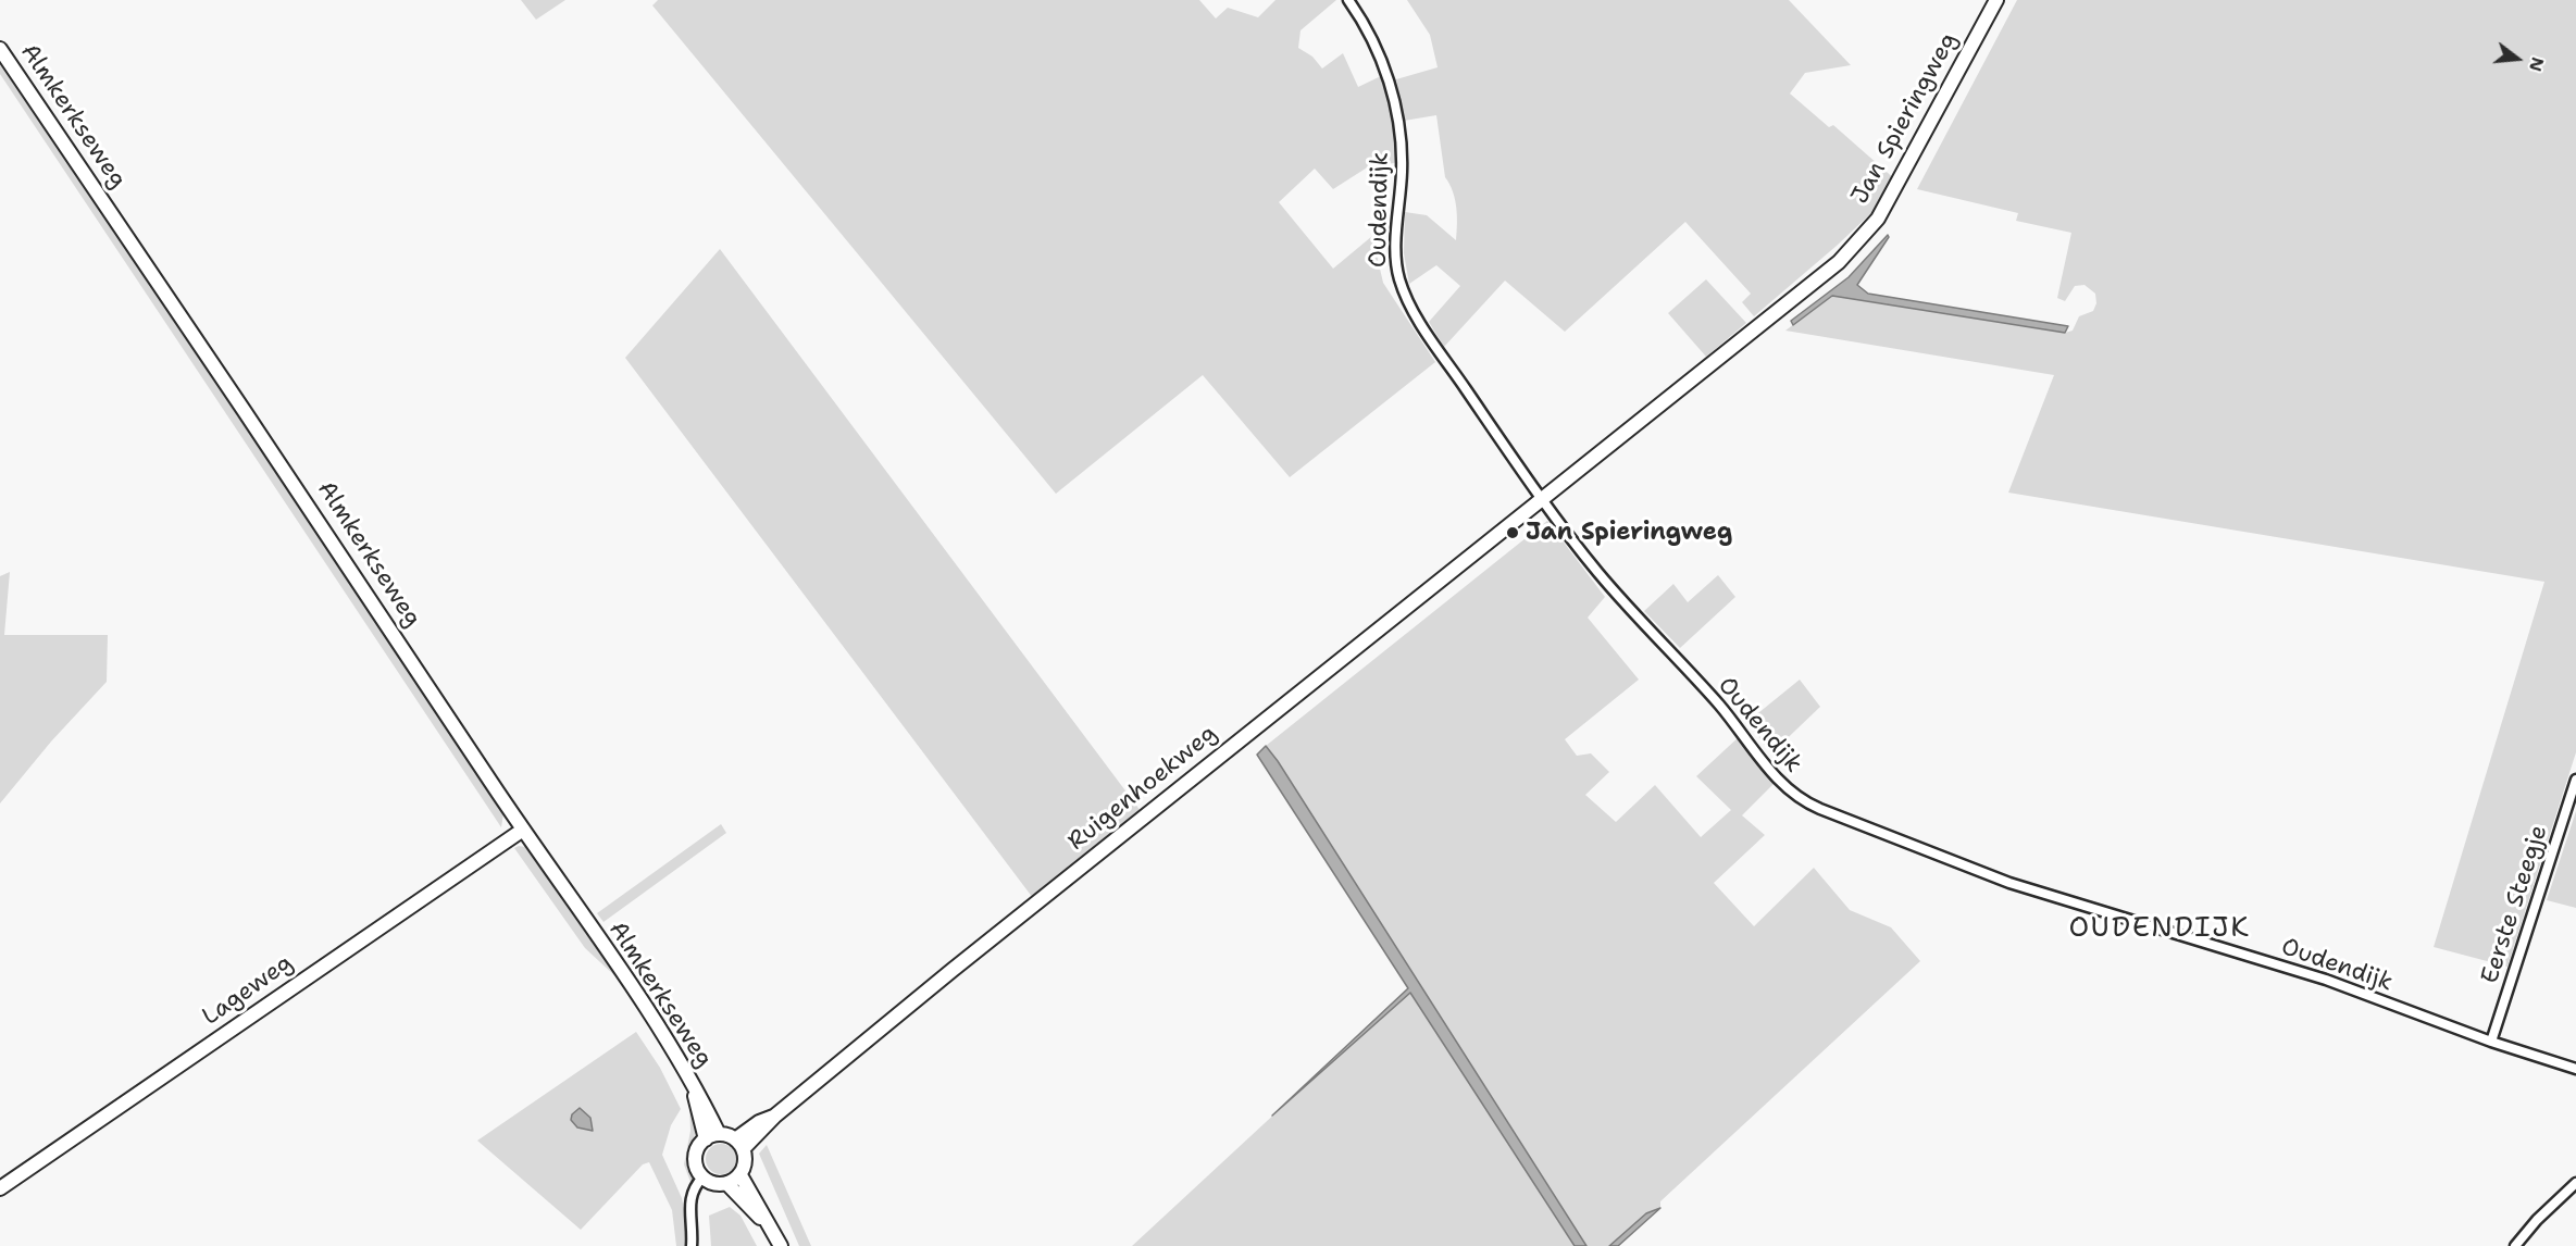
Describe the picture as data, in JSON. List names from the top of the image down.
{
  "streets": {
    "street": [
      "Almkerkseweg",
      "Jan Spieringweg",
      "Oudendijk",
      "Ruigenhoekweg",
      "Eerste Steegje",
      "Lageweg"
    ]
  },
  "crossings": [
    ["Almkerkseweg", "Ruigenhoekweg"],
    ["Almkerkseweg", "Lageweg"],
    ["Jan Spieringweg", "Oudendijk"],
    ["Jan Spieringweg", "Ruigenhoekweg"],
    ["Oudendijk", "Ruigenhoekweg"],
    ["Oudendijk", "Eerste Steegje"]
  ],
  "districts": ["OUDENDIJK"],
  "places": ["Jan Spieringweg"],
  "north": "right"
}
